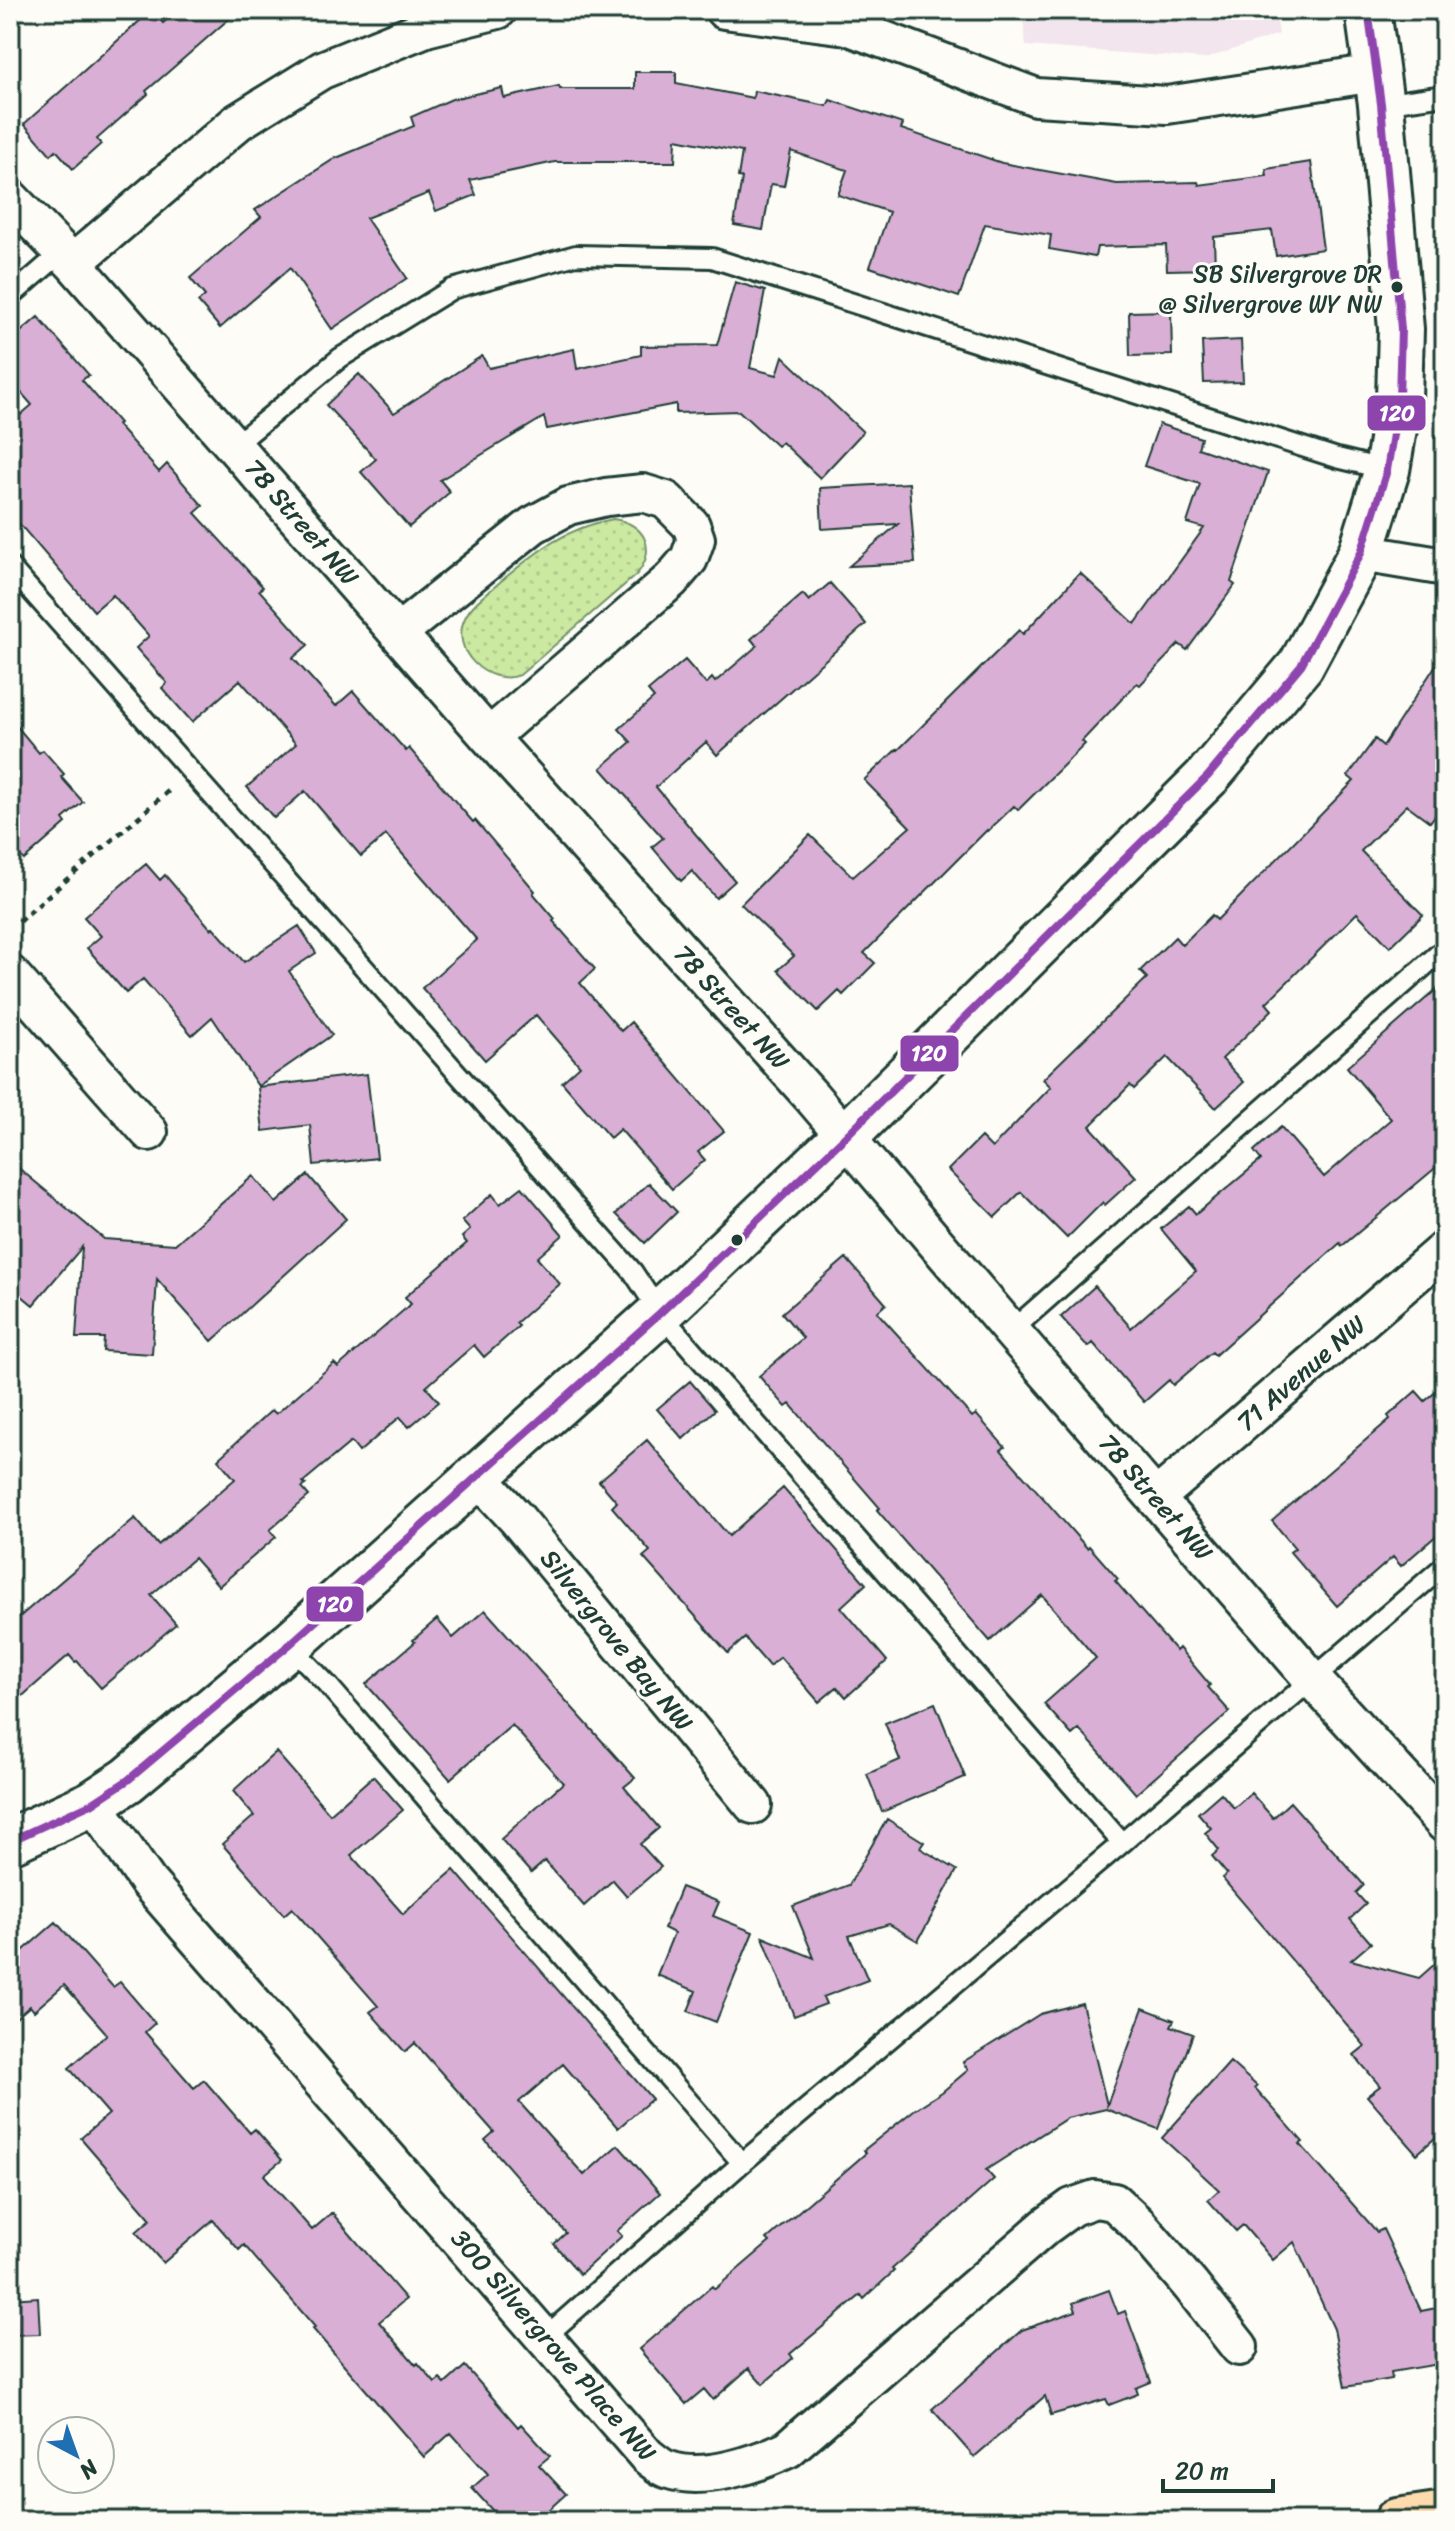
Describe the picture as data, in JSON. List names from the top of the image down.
{
  "streets": {
    "street": [
      "78 Street NW",
      "71 Avenue NW",
      "Silvergrove Bay NW",
      "300 Silvergrove Place NW"
    ]
  },
  "crossings": [
    ["78 Street NW", "71 Avenue NW"]
  ],
  "places": ["SB Silvergrove DR @ Silvergrove WY NW"],
  "lines": ["transit line 120"],
  "scale_bar": "20 m",
  "north": "bottom right"
}
